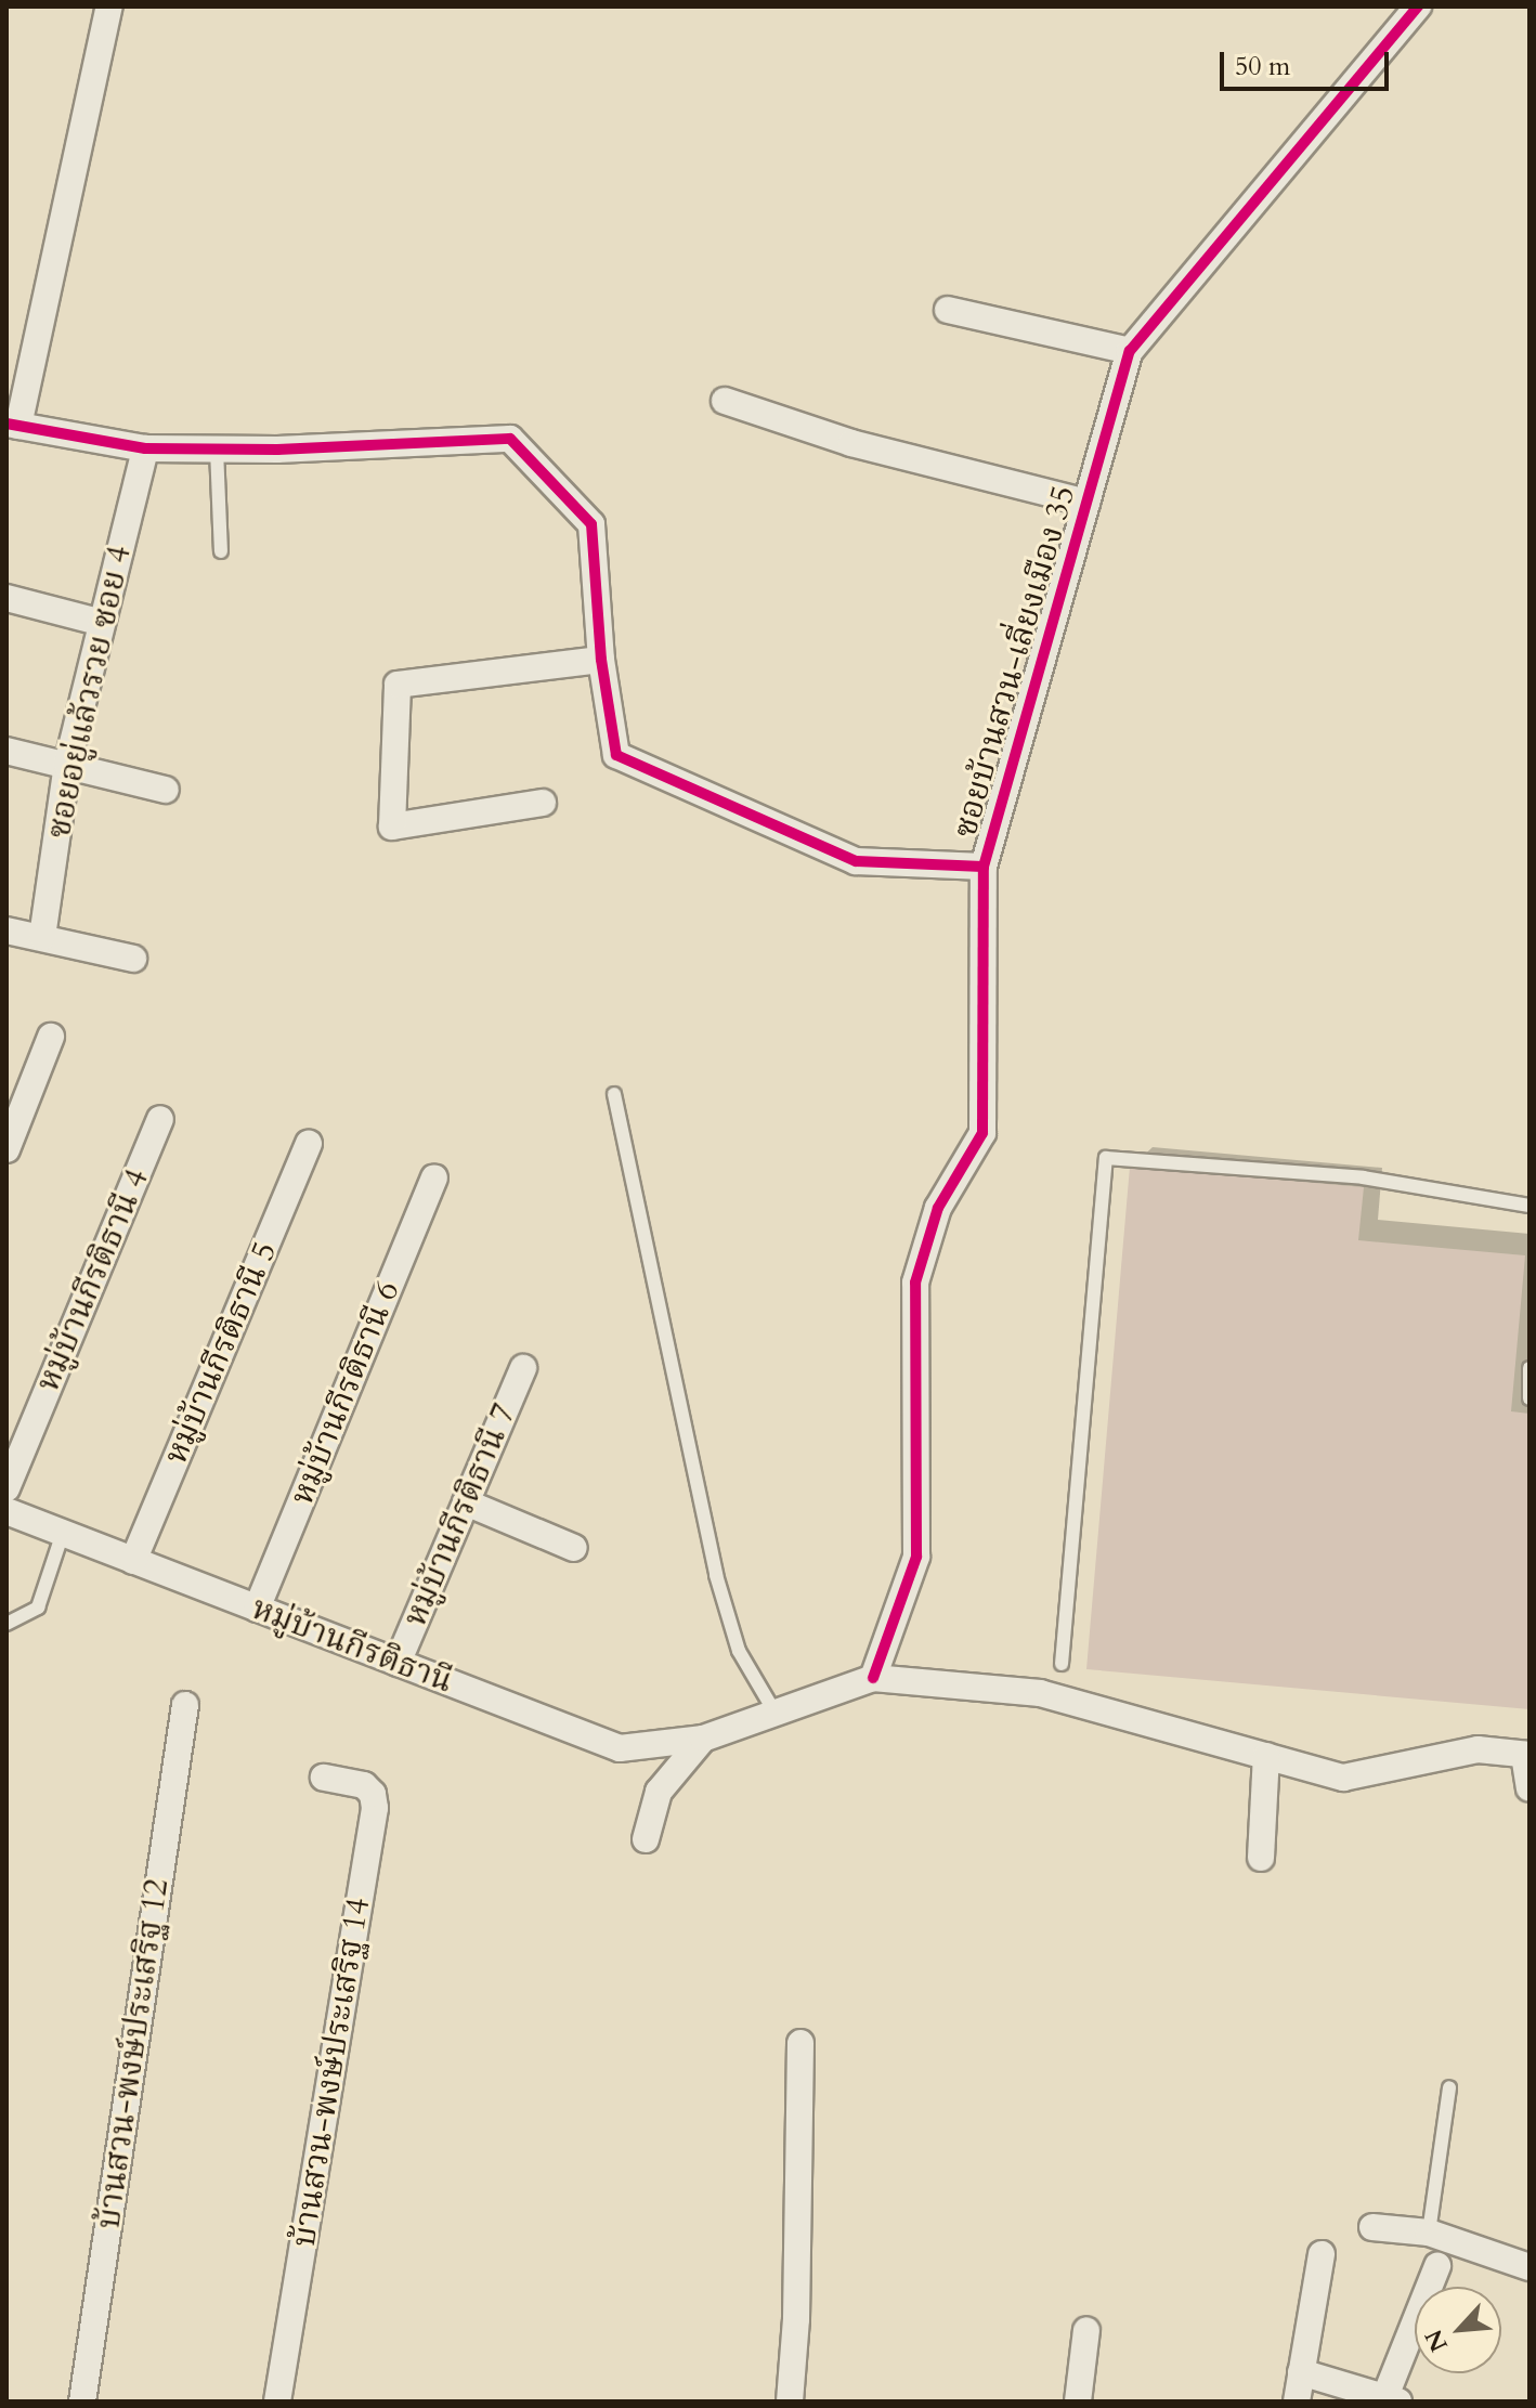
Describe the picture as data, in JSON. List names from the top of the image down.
{
  "streets": {
    "street": [
      "ซอยบ้านสวน-เลี่ยงเมือง 35",
      "ซอยอยู่แล้วรวย ซอย 4",
      "หมู่บ้านกีรติธานี 4",
      "หมู่บ้านกีรติธานี 5",
      "หมู่บ้านกีรติธานี 6",
      "หมู่บ้านกีรติธานี 7",
      "หมู่บ้านกีรติธานี",
      "บ้านสวน-พงษ์ประเสริฐ 12",
      "บ้านสวน-พงษ์ประเสริฐ 14"
    ]
  },
  "crossings": [
    ["ซอยบ้านสวน-เลี่ยงเมือง 35", "หมู่บ้านกีรติธานี"],
    ["หมู่บ้านกีรติธานี 5", "หมู่บ้านกีรติธานี"],
    ["หมู่บ้านกีรติธานี 6", "หมู่บ้านกีรติธานี"],
    ["หมู่บ้านกีรติธานี 7", "หมู่บ้านกีรติธานี"]
  ],
  "scale_bar": "50 m",
  "north": "bottom left"
}
